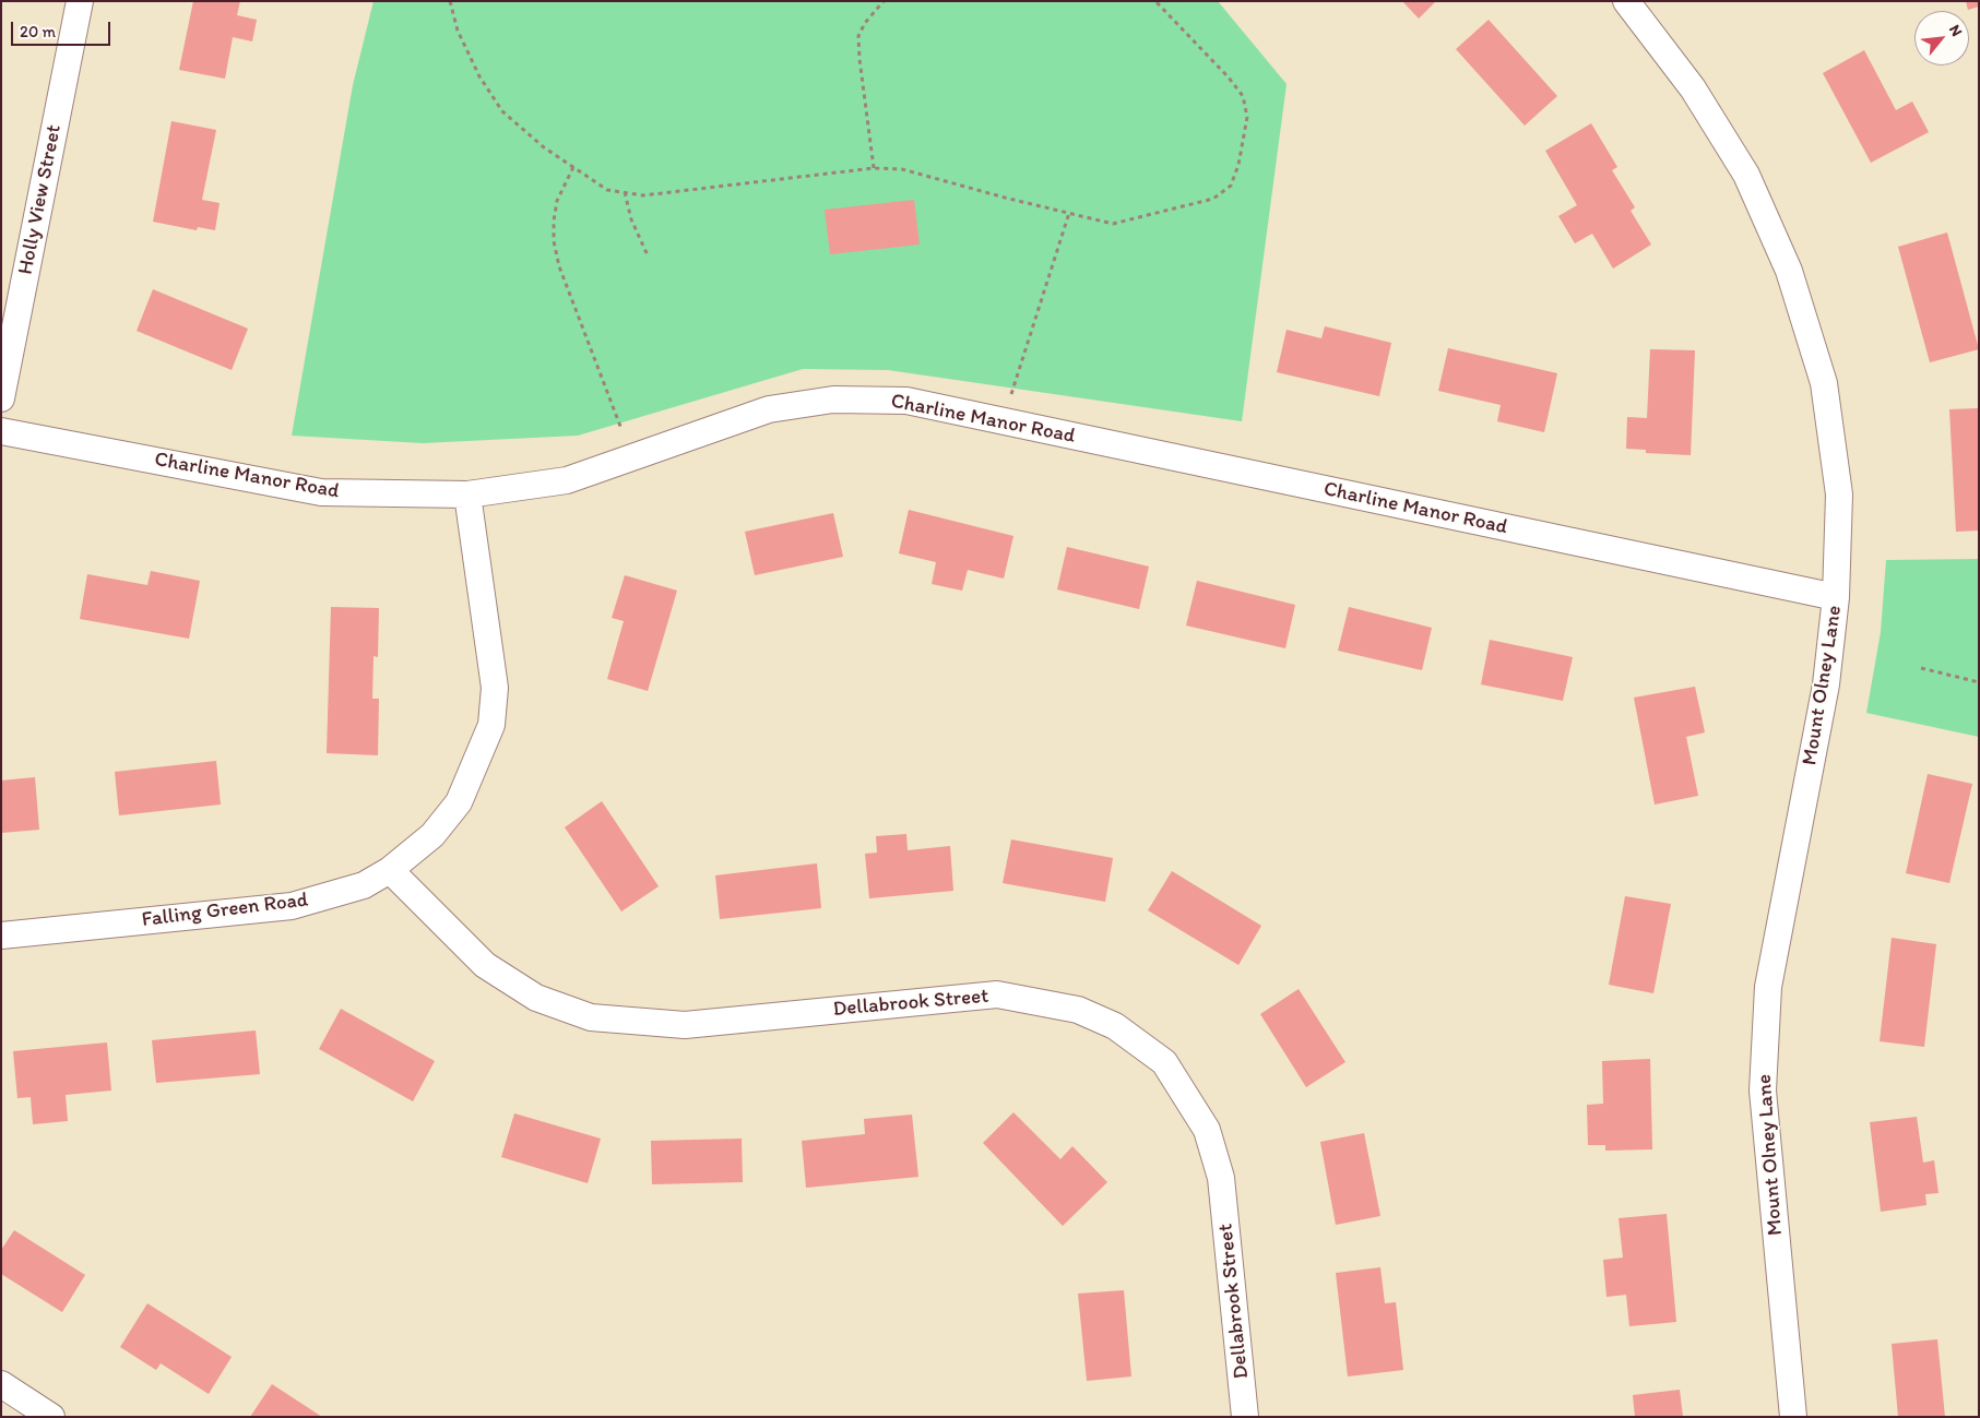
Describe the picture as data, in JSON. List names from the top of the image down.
{
  "streets": {
    "street": [
      "Holly View Street",
      "Charline Manor Road",
      "Mount Olney Lane",
      "Falling Green Road",
      "Dellabrook Street"
    ]
  },
  "crossings": [
    ["Charline Manor Road", "Mount Olney Lane"],
    ["Charline Manor Road", "Falling Green Road"],
    ["Falling Green Road", "Dellabrook Street"]
  ],
  "scale_bar": "20 m",
  "north": "top right"
}
